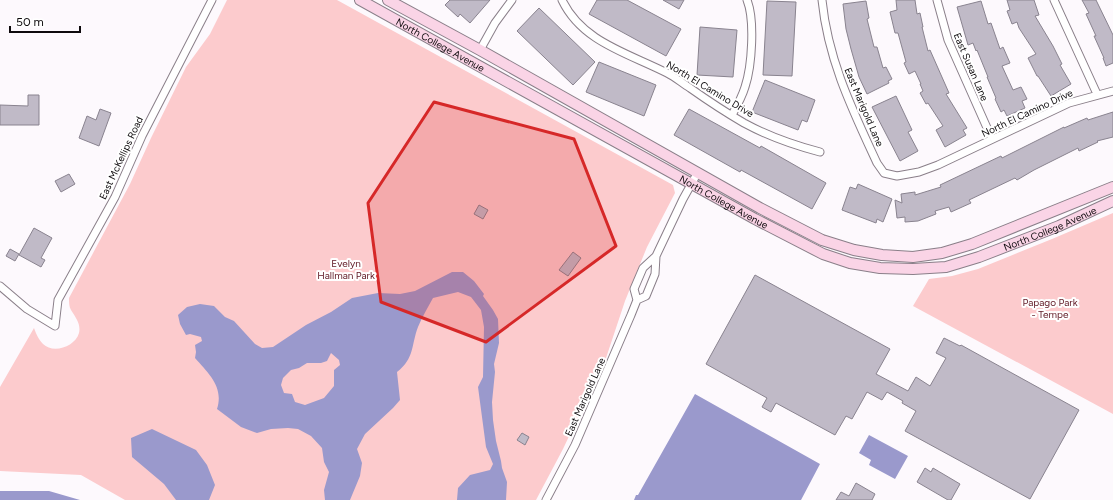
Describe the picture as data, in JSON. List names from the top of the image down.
{
  "streets": {
    "street": [
      "North College Avenue",
      "East Susan Lane",
      "North El Camino Drive",
      "East Marigold Lane",
      "East McKellips Road"
    ]
  },
  "crossings": [
    ["North College Avenue", "East Marigold Lane"],
    ["East Susan Lane", "North El Camino Drive"],
    ["North El Camino Drive", "East Marigold Lane"]
  ],
  "parks": ["Evelyn Hallman Park", "Papago Park - Tempe"],
  "scale_bar": "50 m"
}
